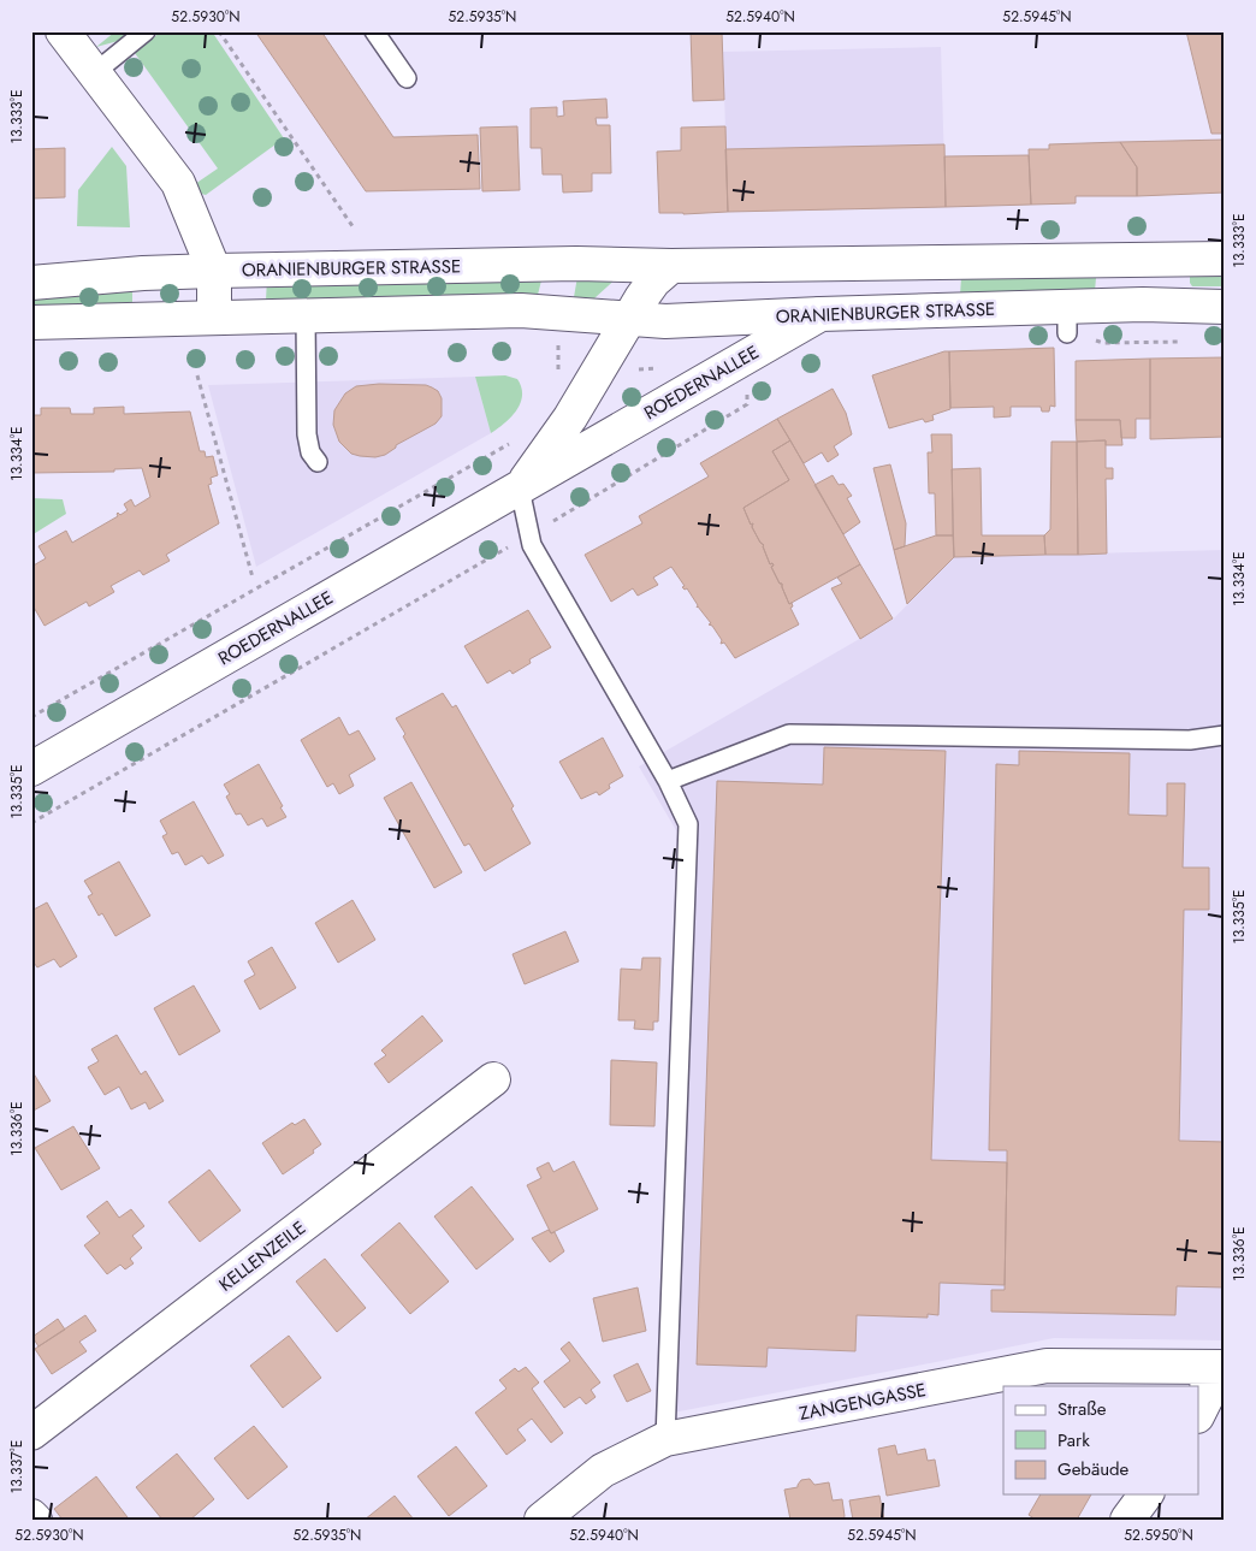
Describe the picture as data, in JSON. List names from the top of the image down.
{
  "streets": {
    "main road": [
      "ORANIENBURGER STRASSE",
      "ROEDERNALLEE",
      "KELLENZEILE",
      "ZANGENGASSE"
    ]
  },
  "crossings": [
    ["ORANIENBURGER STRASSE", "ROEDERNALLEE"]
  ],
  "legend": ["Straße", "Park", "Gebäude"],
  "coordinates": [
    "52.5930°N",
    "52.5935°N",
    "52.5940°N",
    "52.5945°N",
    "13.333°E",
    "13.334°E",
    "13.335°E",
    "13.336°E",
    "13.337°E",
    "52.5950°N"
  ]
}
